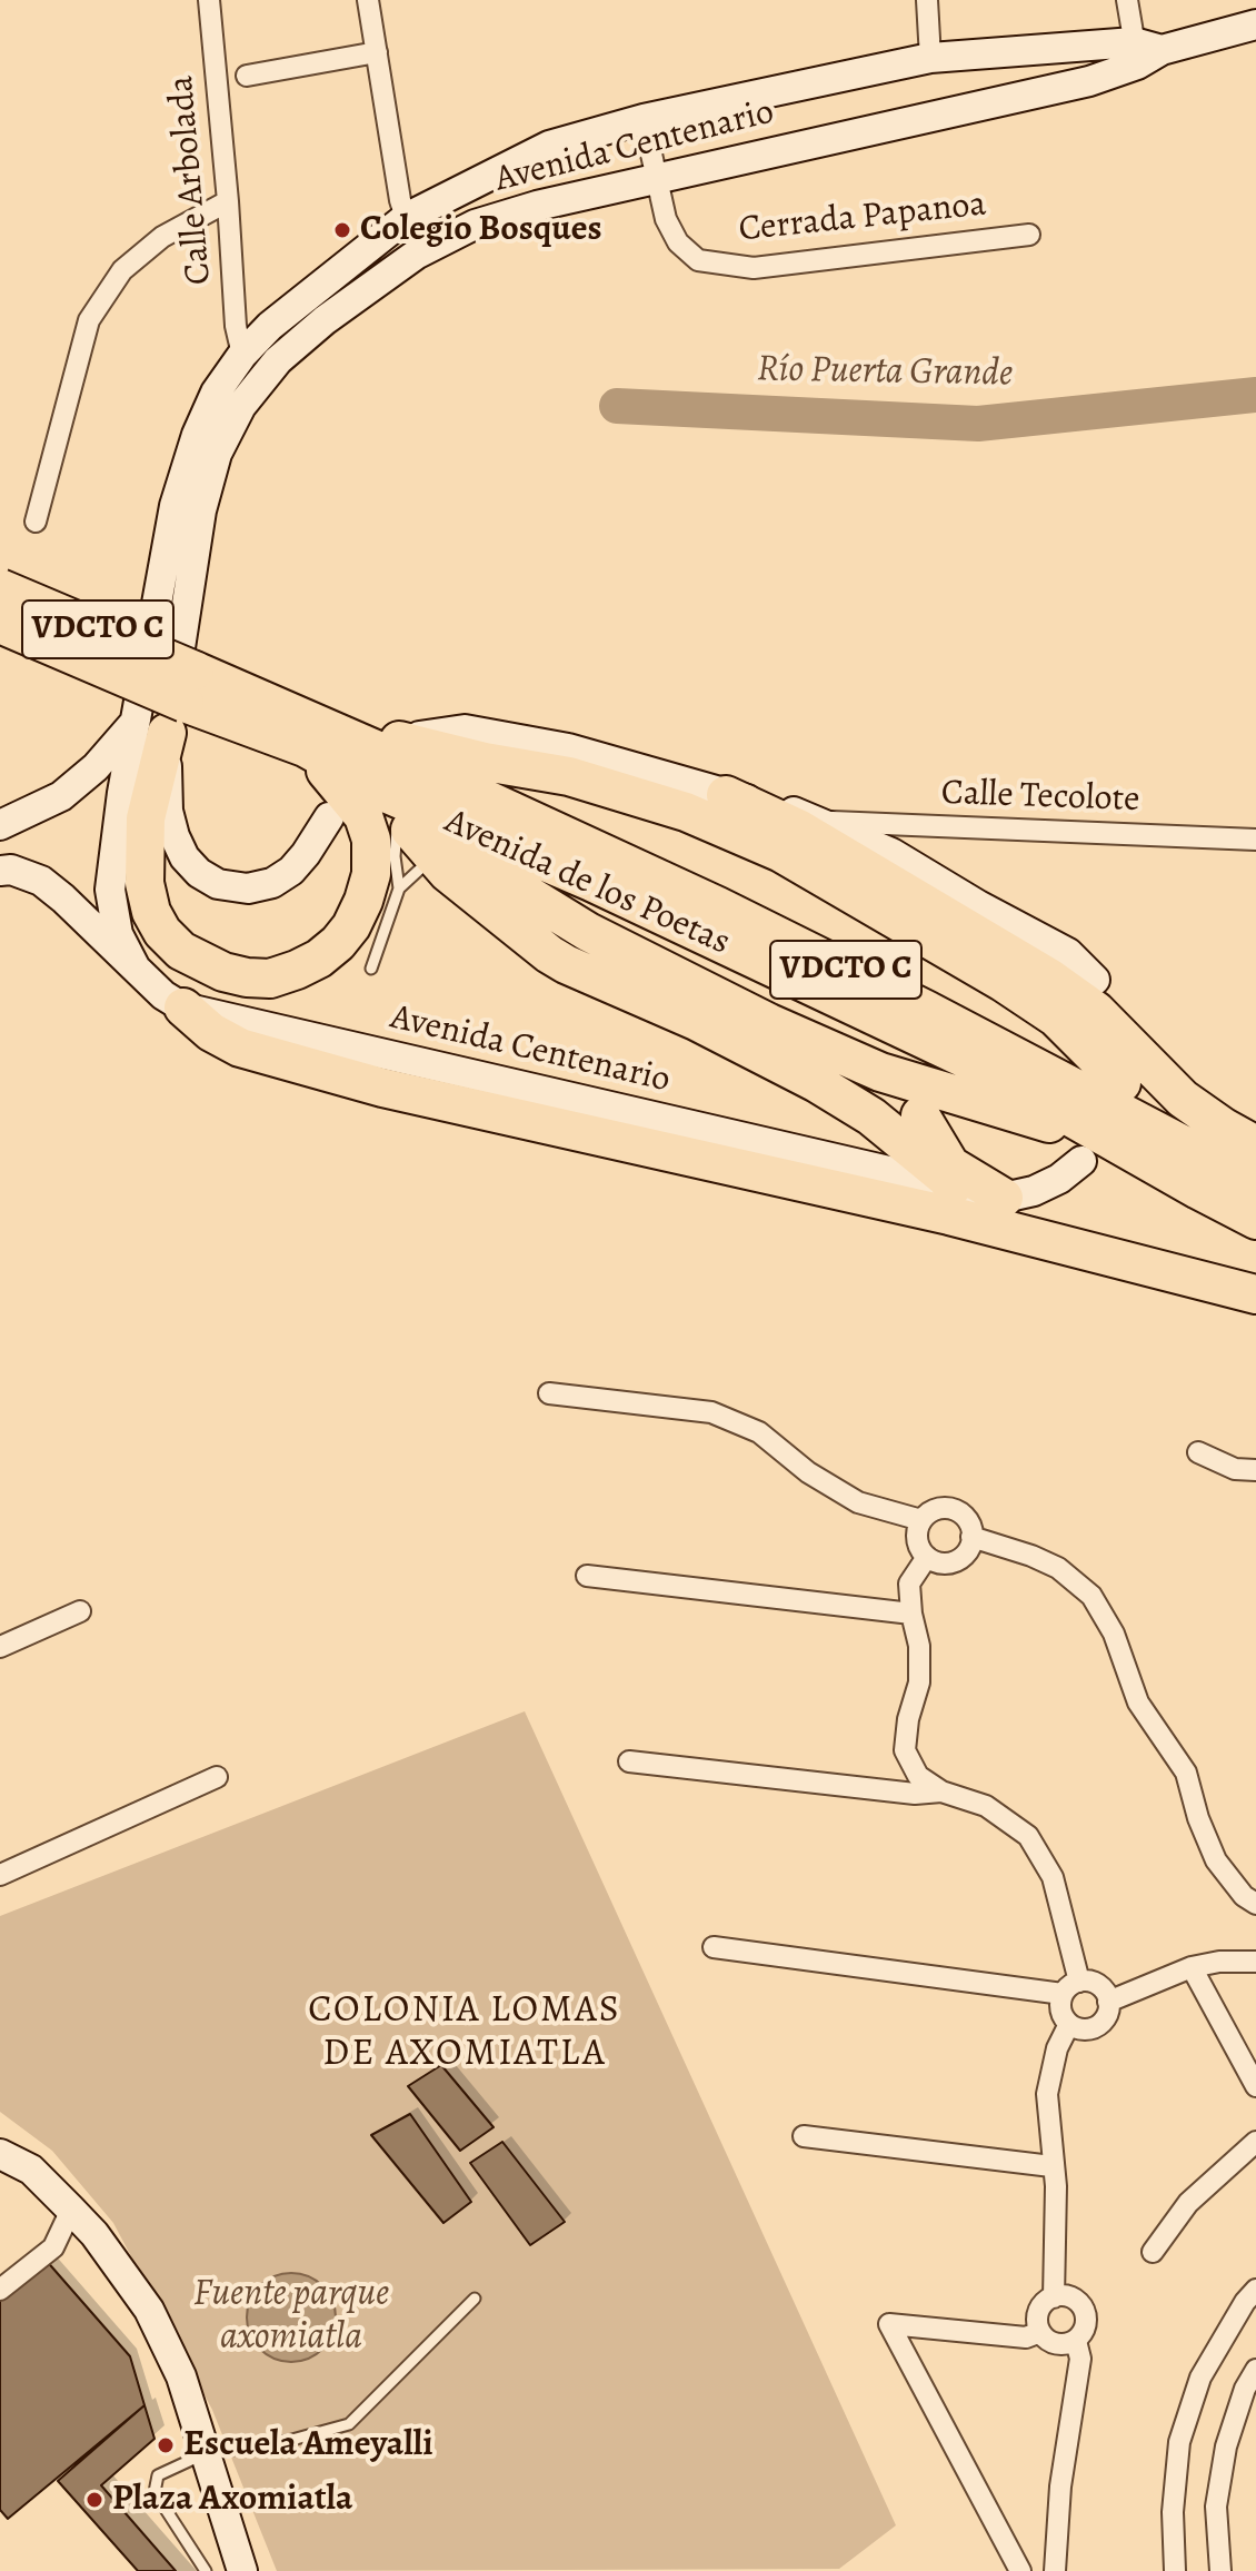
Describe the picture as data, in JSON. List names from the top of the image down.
{
  "streets": {
    "highway": ["VDCTO C", "Avenida de los Poetas"],
    "main road": ["Avenida Centenario"],
    "street": ["Calle Arbolada", "Cerrada Papanoa", "Calle Tecolote"]
  },
  "crossings": [
    ["Avenida Centenario", "Calle Arbolada"],
    ["Avenida Centenario", "Cerrada Papanoa"],
    ["Avenida Centenario", "Avenida de los Poetas"]
  ],
  "districts": ["COLONIA LOMAS DE AXOMIATLA"],
  "water": ["Río Puerta Grande", "Fuente parque axomiatla"],
  "places": ["Colegio Bosques", "Escuela Ameyalli", "Plaza Axomiatla"]
}
